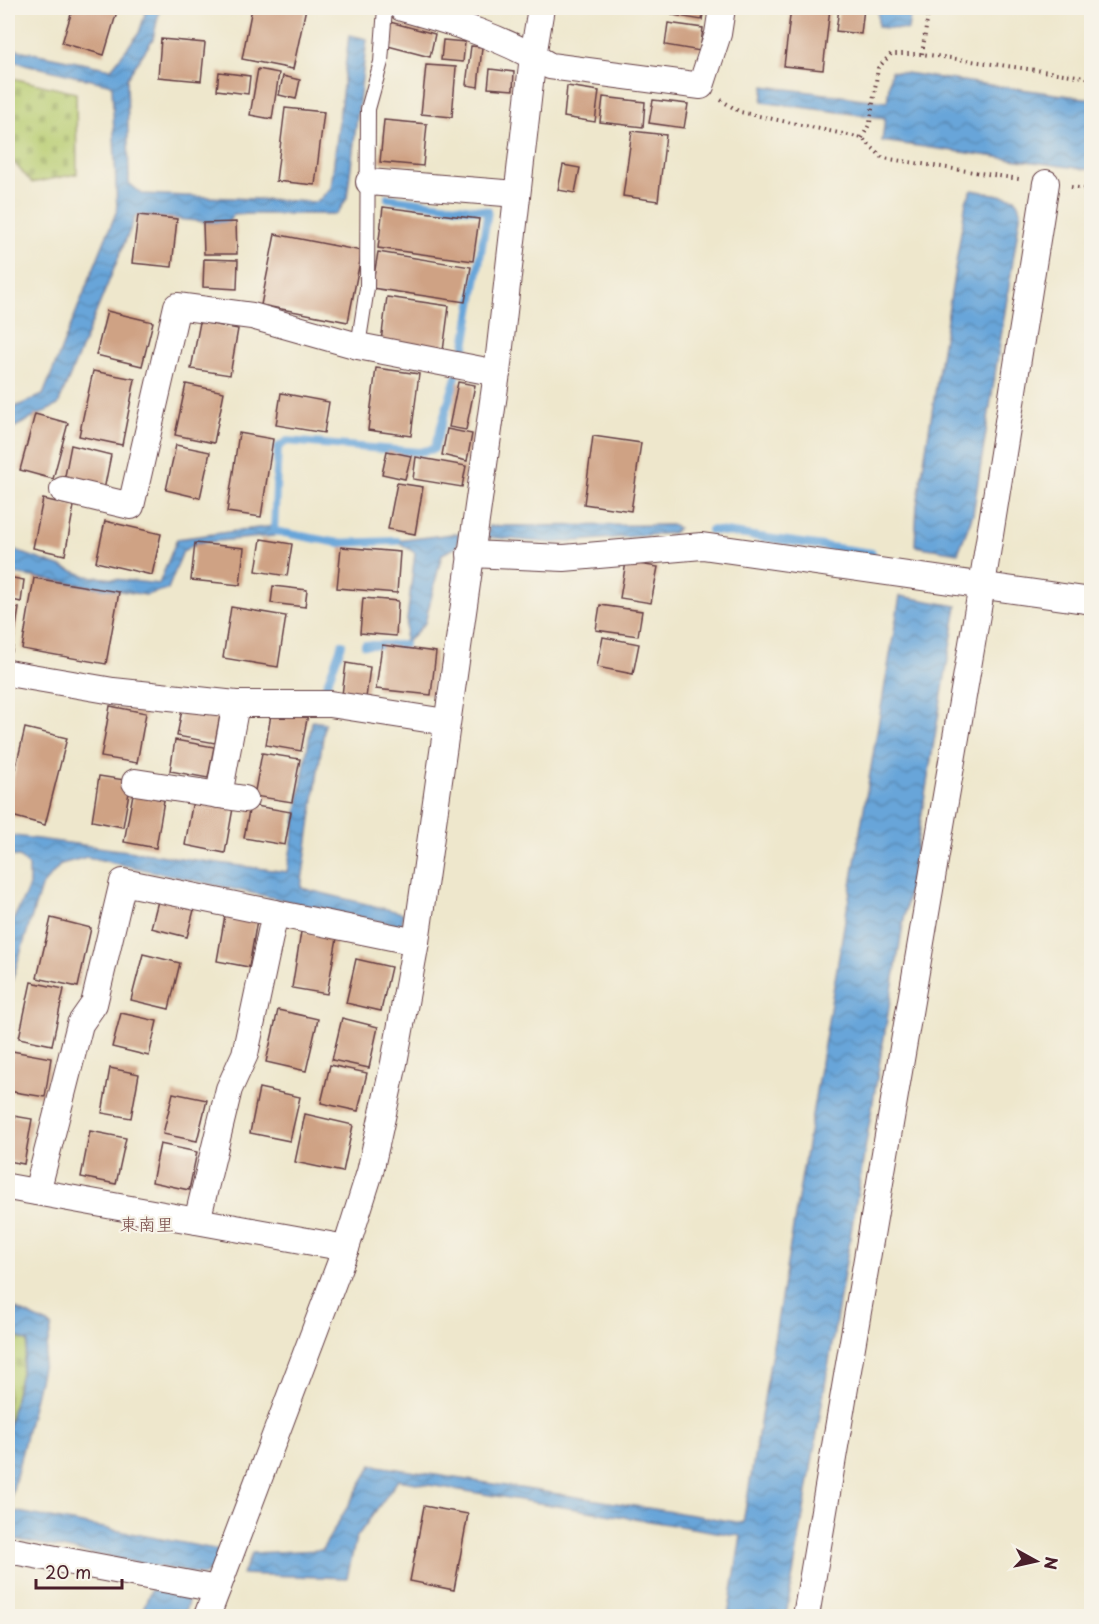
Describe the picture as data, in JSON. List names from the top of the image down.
{
  "districts": ["東南里"],
  "scale_bar": "20 m",
  "north": "right"
}
